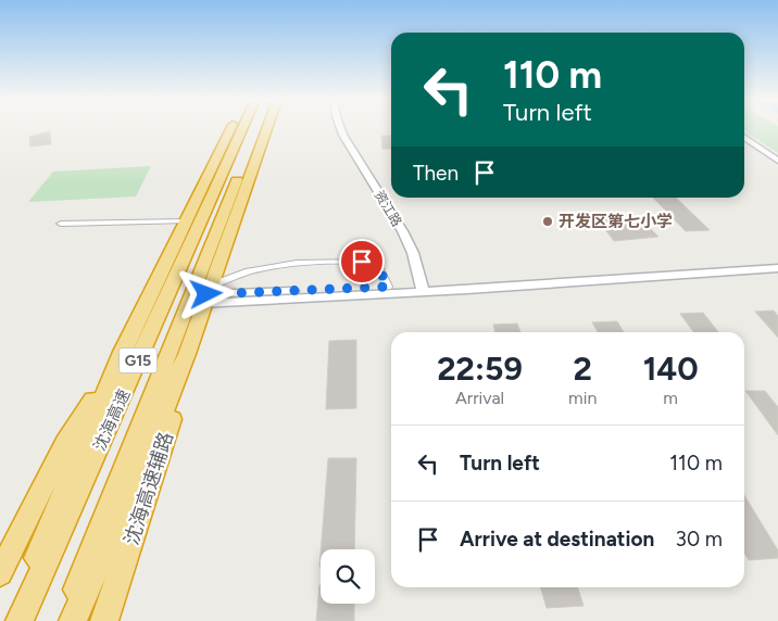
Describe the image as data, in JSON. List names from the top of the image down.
{
  "streets": {
    "highway": ["G15", "沈海高速", "沈海高速辅路"],
    "street": ["资江路"]
  },
  "places": ["开发区第七小学"],
  "page": {
    "turn": ["110 m", "Turn left"],
    "then": "Then",
    "eta": [
      "22:59",
      "Arrival",
      "2",
      "min",
      "140",
      "m"
    ],
    "list": [
      {
        "name": "Turn left",
        "value": "110 m"
      },
      {
        "name": "Arrive at destination",
        "value": "30 m"
      }
    ]
  }
}
